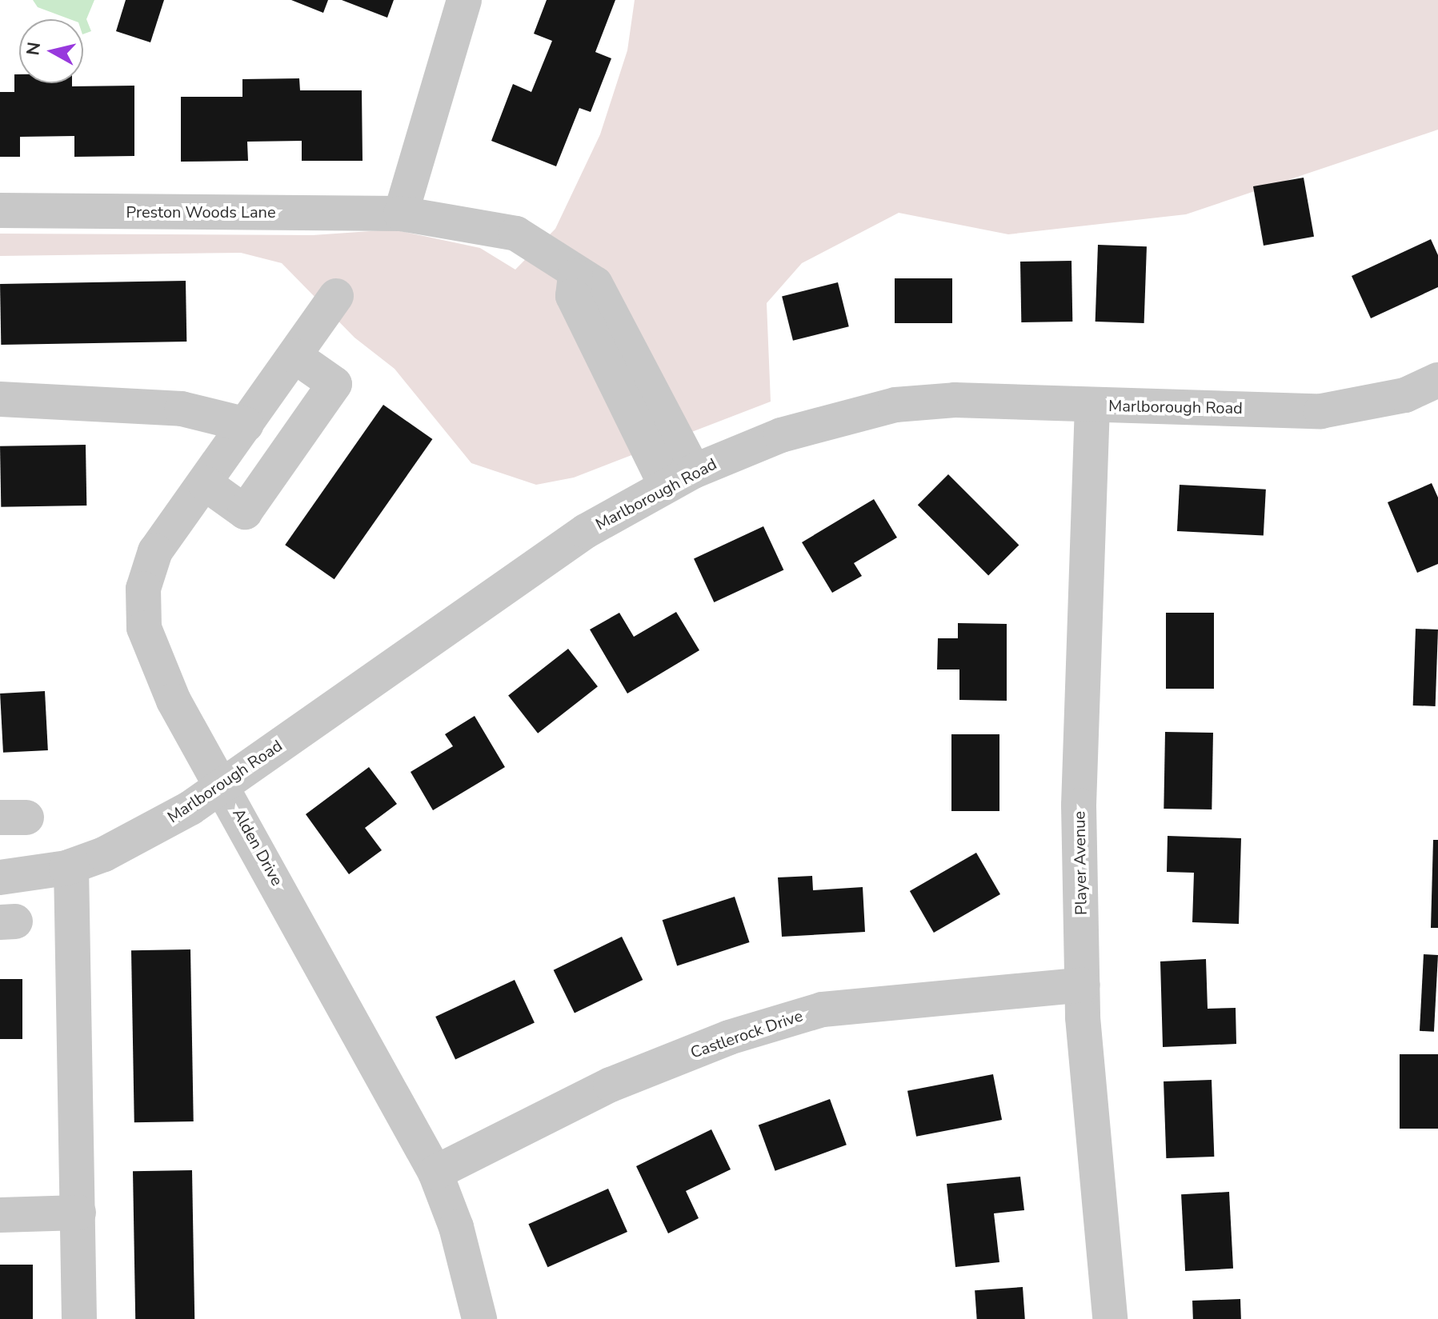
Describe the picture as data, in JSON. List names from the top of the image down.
{
  "streets": {
    "street": [
      "Preston Woods Lane",
      "Marlborough Road",
      "Alden Drive",
      "Player Avenue",
      "Castlerock Drive"
    ]
  },
  "crossings": [
    ["Preston Woods Lane", "Marlborough Road"],
    ["Marlborough Road", "Alden Drive"],
    ["Marlborough Road", "Player Avenue"],
    ["Alden Drive", "Castlerock Drive"],
    ["Player Avenue", "Castlerock Drive"]
  ],
  "north": "left"
}
